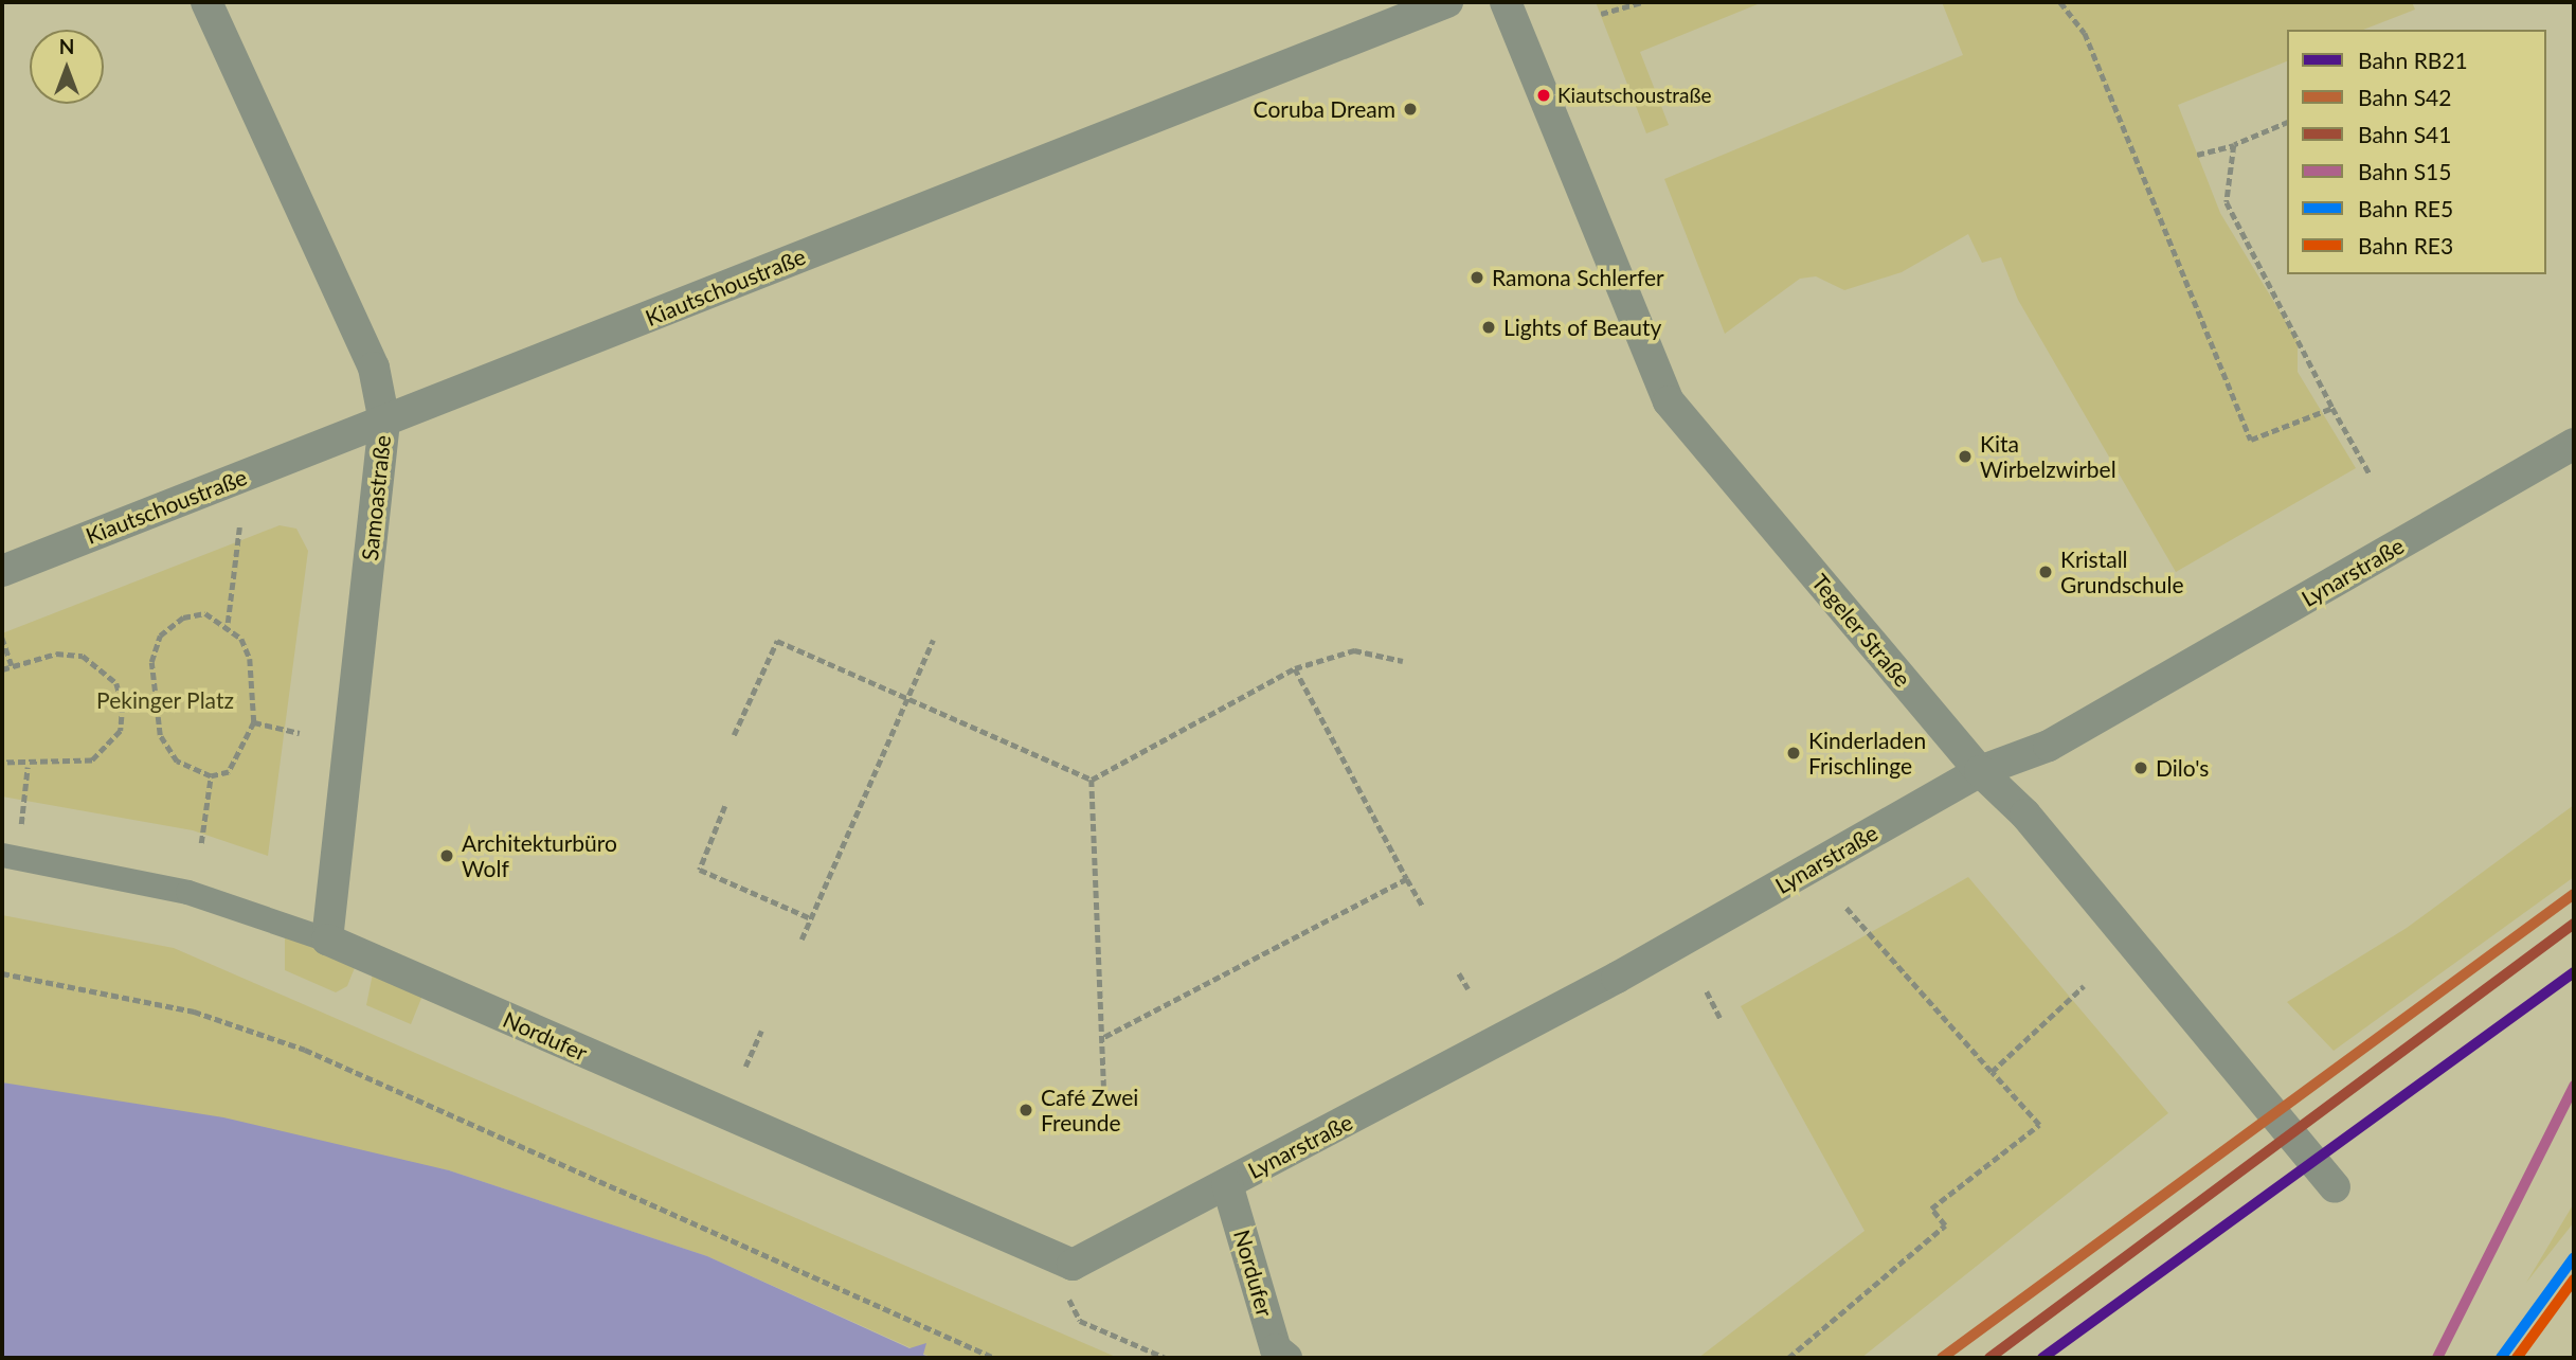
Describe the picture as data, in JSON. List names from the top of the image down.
{
  "streets": {
    "street": [
      "Kiautschoustraße",
      "Samoastraße",
      "Lynarstraße",
      "Tegeler Straße",
      "Nordufer"
    ]
  },
  "crossings": [
    ["Kiautschoustraße", "Samoastraße"],
    ["Samoastraße", "Nordufer"],
    ["Lynarstraße", "Tegeler Straße"],
    ["Lynarstraße", "Nordufer"]
  ],
  "parks": ["Pekinger Platz"],
  "places": [
    "Kiautschoustraße",
    "Coruba Dream",
    "Ramona Schlerfer",
    "Lights of Beauty",
    "Kita Wirbelzwirbel",
    "Kristall Grundschule",
    "Kinderladen Frischlinge",
    "Dilo's",
    "Architekturbüro Wolf",
    "Café Zwei Freunde"
  ],
  "lines": [
    "rail line S42",
    "rail line S41",
    "rail line RB21",
    "rail line S15",
    "rail line RE5",
    "rail line RE3"
  ],
  "legend": [
    "Bahn RB21",
    "Bahn S42",
    "Bahn S41",
    "Bahn S15",
    "Bahn RE5",
    "Bahn RE3"
  ],
  "north": "top"
}
